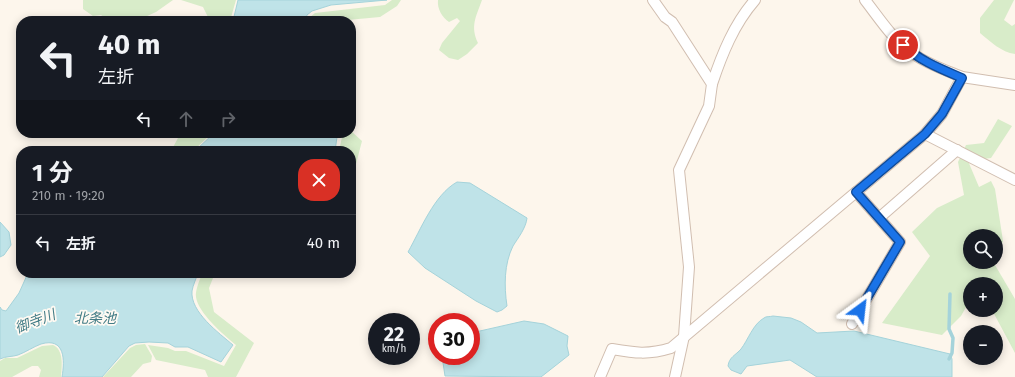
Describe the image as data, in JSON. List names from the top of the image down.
{
  "water": ["北条池", "御寺川"],
  "page": {
    "turn": ["40 m", "左折"],
    "heading": ["1 分", "210 m · 19:20"],
    "list": [
      {
        "name": "左折",
        "value": "40 m"
      }
    ],
    "map_buttons": ["+", "−"],
    "speed": "22 km/h",
    "limit": "30"
  }
}
